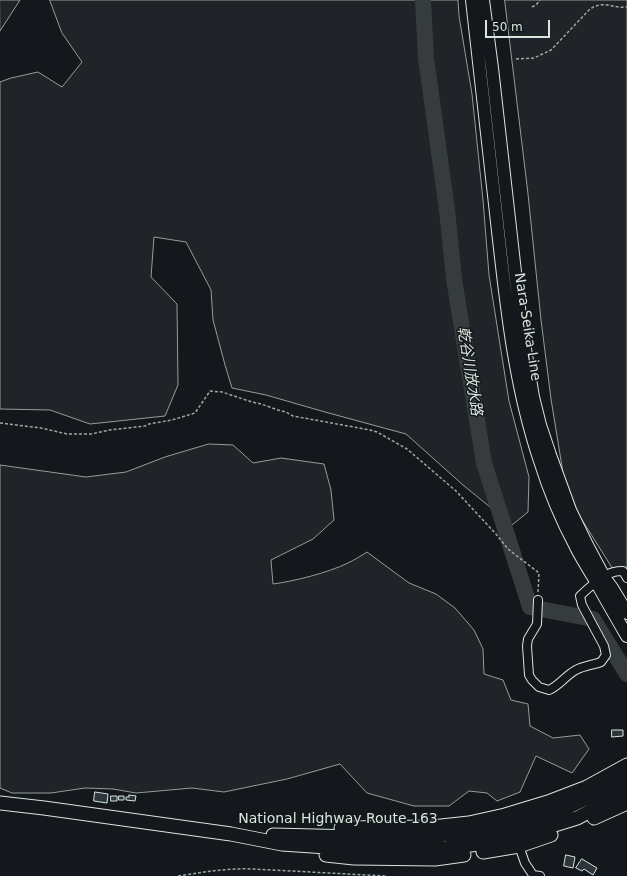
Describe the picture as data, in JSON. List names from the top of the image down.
{
  "streets": {
    "highway": ["National Highway Route 163"],
    "main road": ["Nara Seika Line"]
  },
  "water": ["乾谷川放水路"],
  "scale_bar": "50 m"
}
